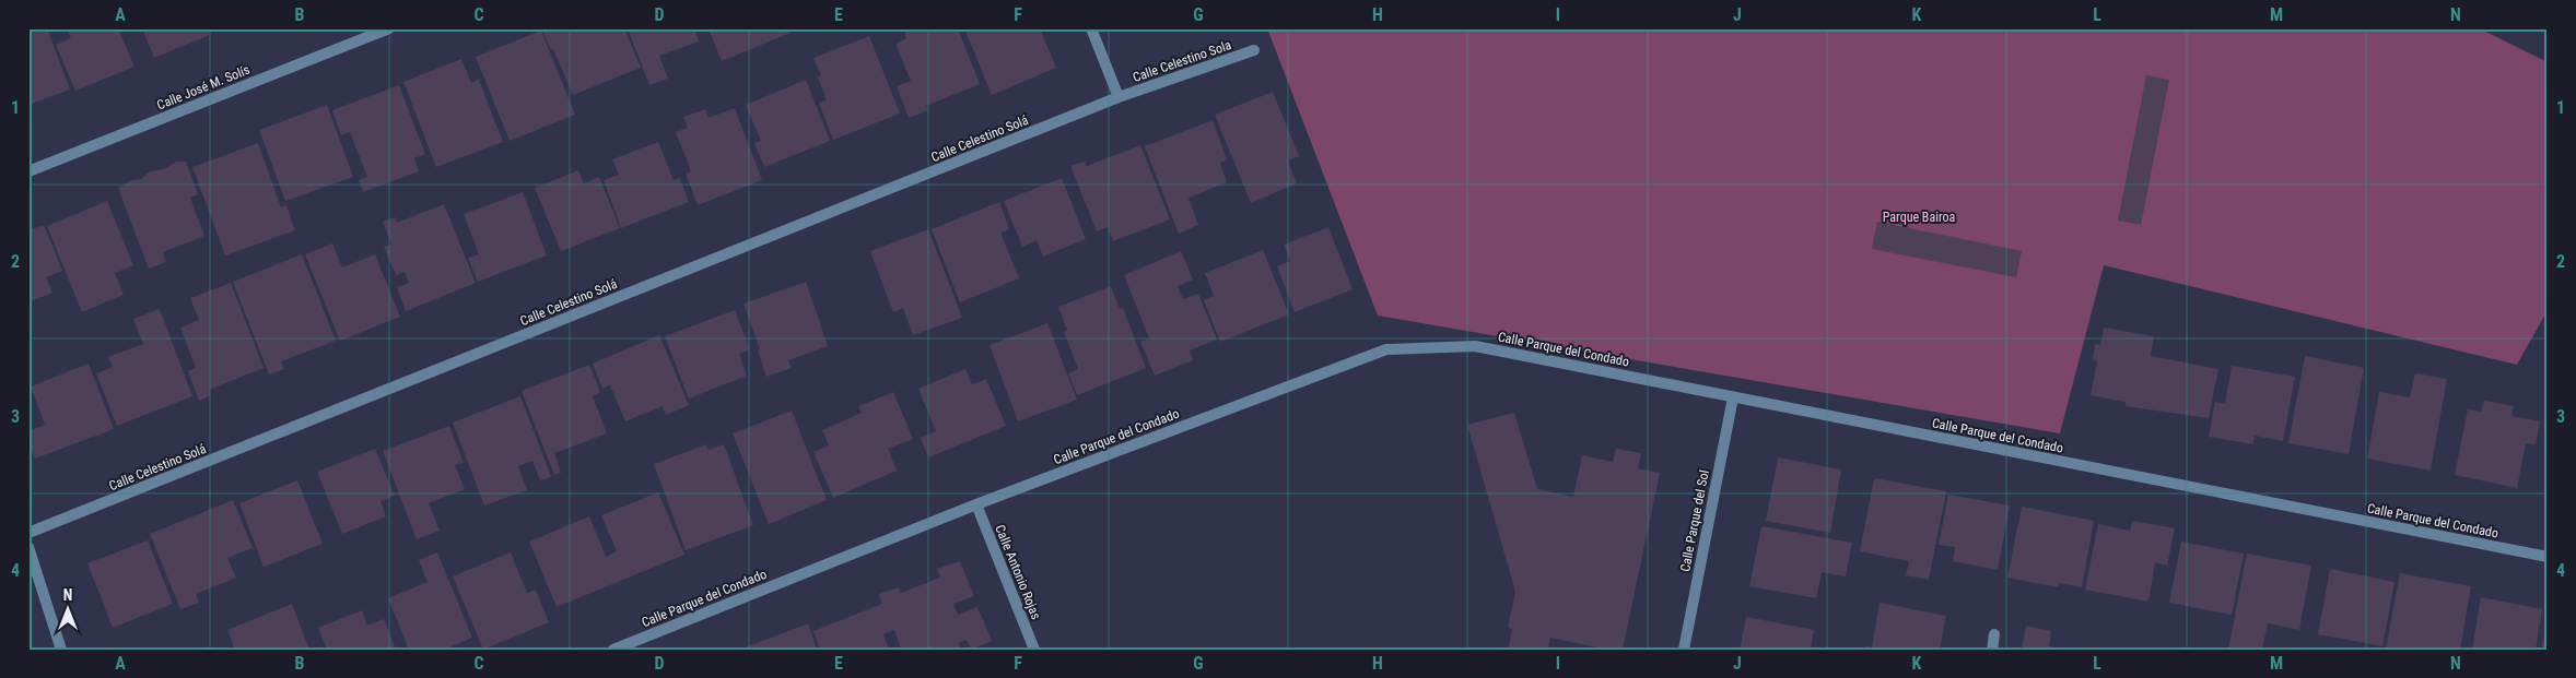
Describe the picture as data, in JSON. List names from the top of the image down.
{
  "streets": {
    "street": [
      "Calle Celestino Sola",
      "Calle José M. Solís",
      "Calle Celestino Solá",
      "Calle Parque del Condado",
      "Calle Parque del Sol",
      "Calle Antonio Rojas"
    ]
  },
  "crossings": [
    ["Calle Celestino Sola", "Calle Celestino Solá"],
    ["Calle Parque del Condado", "Calle Parque del Sol"],
    ["Calle Parque del Condado", "Calle Antonio Rojas"]
  ],
  "parks": ["Parque Bairoa"],
  "north": "top",
  "grid": {
    "columns": [
      "A",
      "B",
      "C",
      "D",
      "E",
      "F",
      "G",
      "H",
      "I",
      "J",
      "K",
      "L",
      "M",
      "N"
    ],
    "rows": [
      "1",
      "2",
      "3",
      "4"
    ]
  }
}
